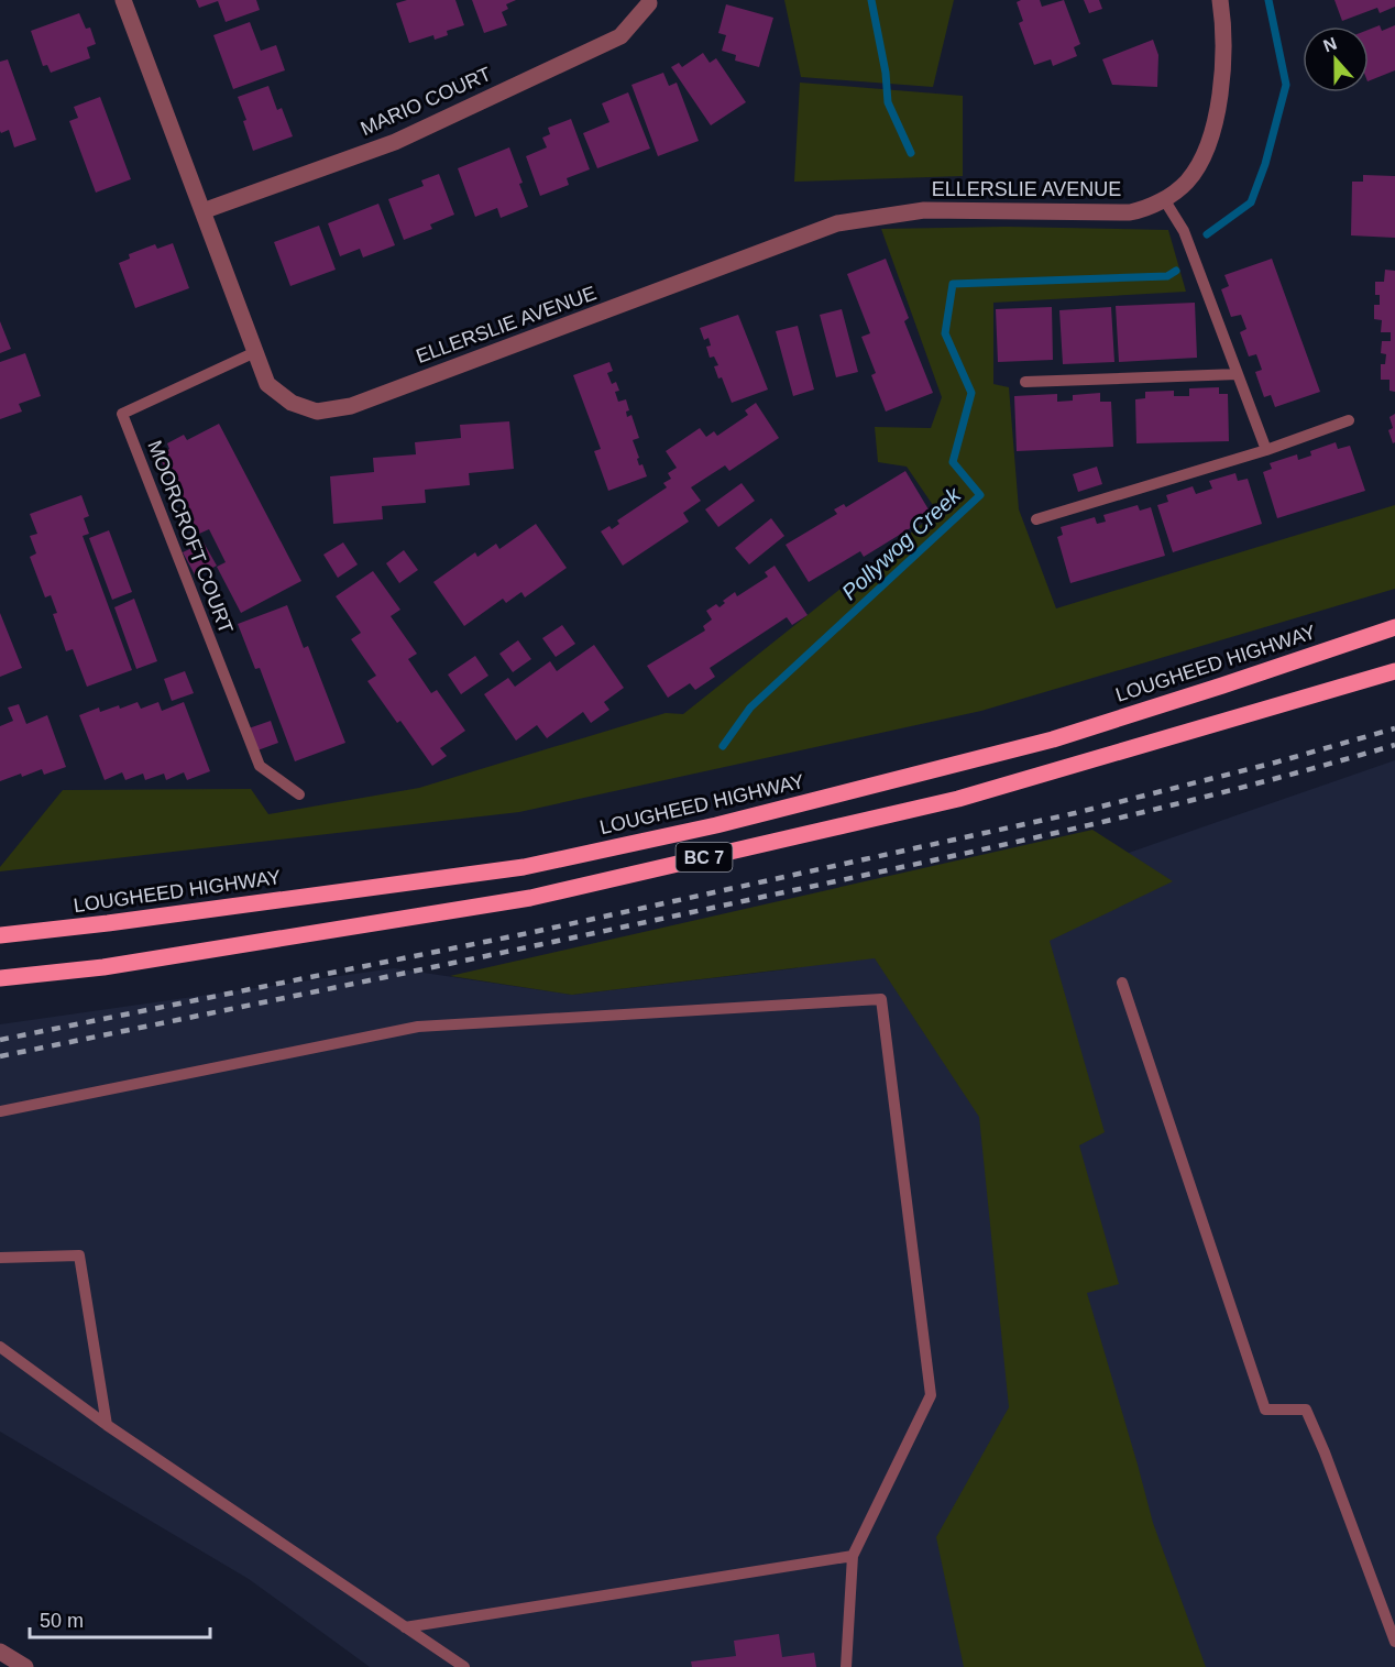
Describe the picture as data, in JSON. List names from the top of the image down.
{
  "streets": {
    "main road": ["LOUGHEED HIGHWAY", "BC 7"],
    "street": ["MARIO COURT", "ELLERSLIE AVENUE"],
    "lane": ["MOORCROFT COURT"]
  },
  "crossings": [
    ["MARIO COURT", "ELLERSLIE AVENUE"],
    ["ELLERSLIE AVENUE", "MOORCROFT COURT"]
  ],
  "water": ["Pollywog Creek"],
  "scale_bar": "50 m",
  "north": "top"
}
